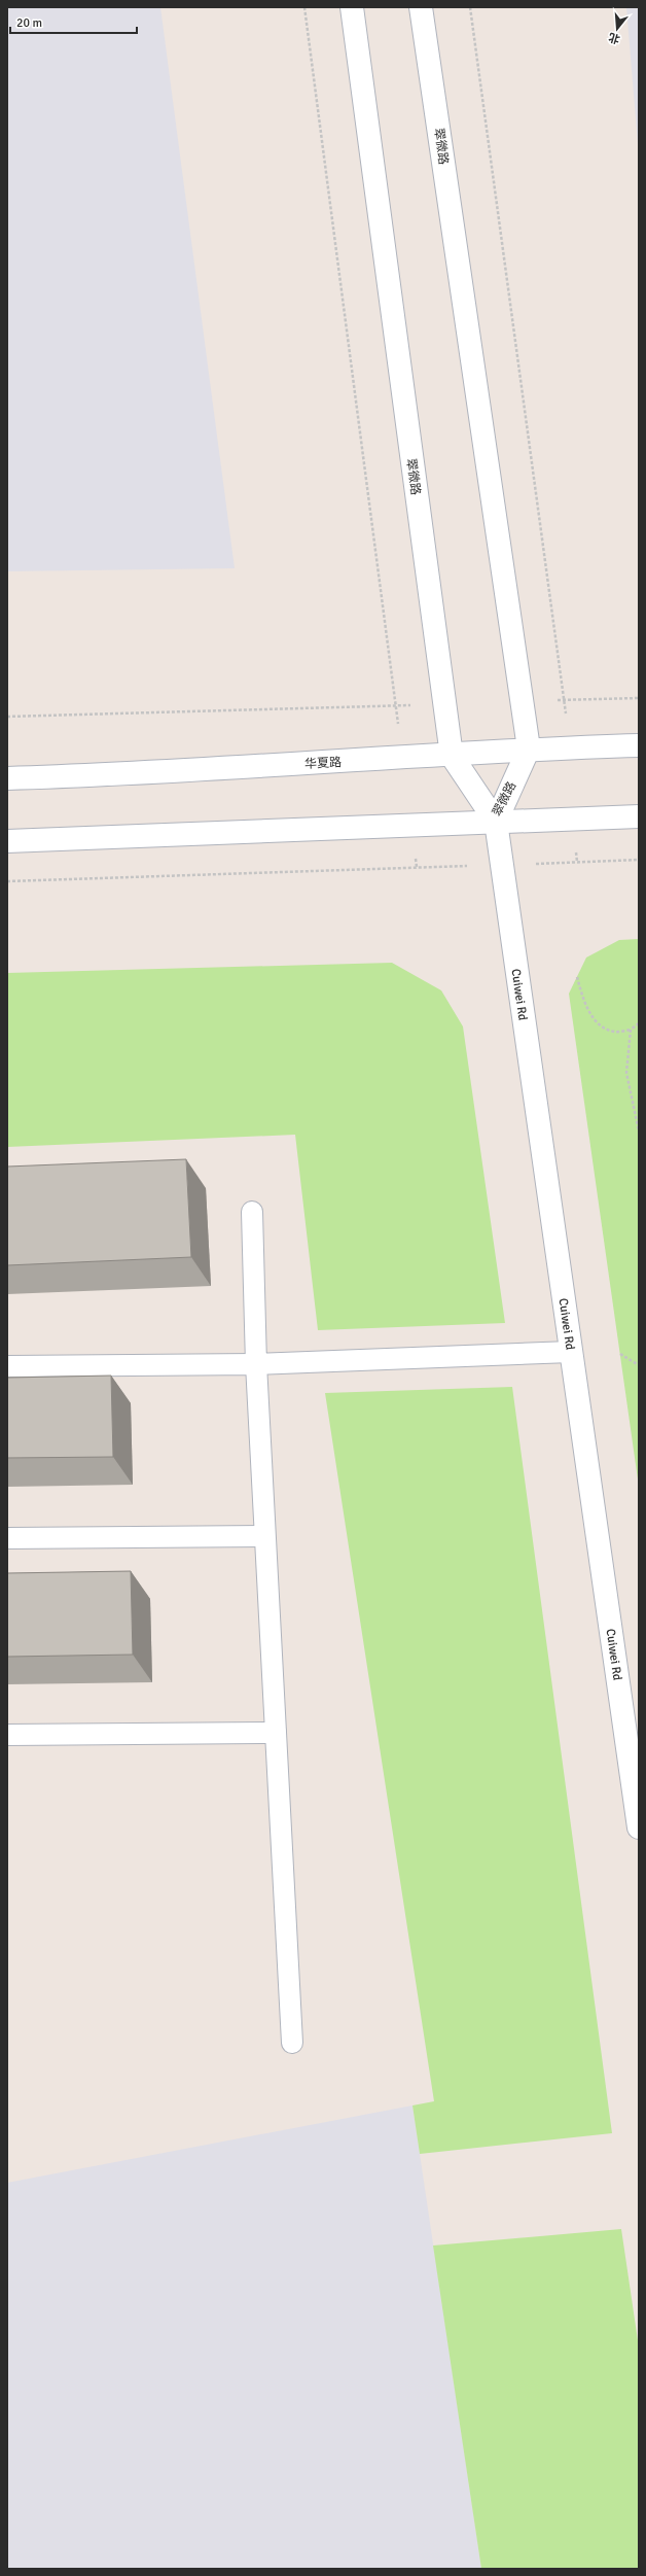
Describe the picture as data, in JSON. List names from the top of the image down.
{
  "streets": {
    "street": ["翠微路", "华夏路", "Cuiwei Rd"]
  },
  "crossings": [
    ["翠微路", "华夏路"],
    ["翠微路", "Cuiwei Rd"]
  ],
  "scale_bar": "20 m",
  "north": "bottom"
}
